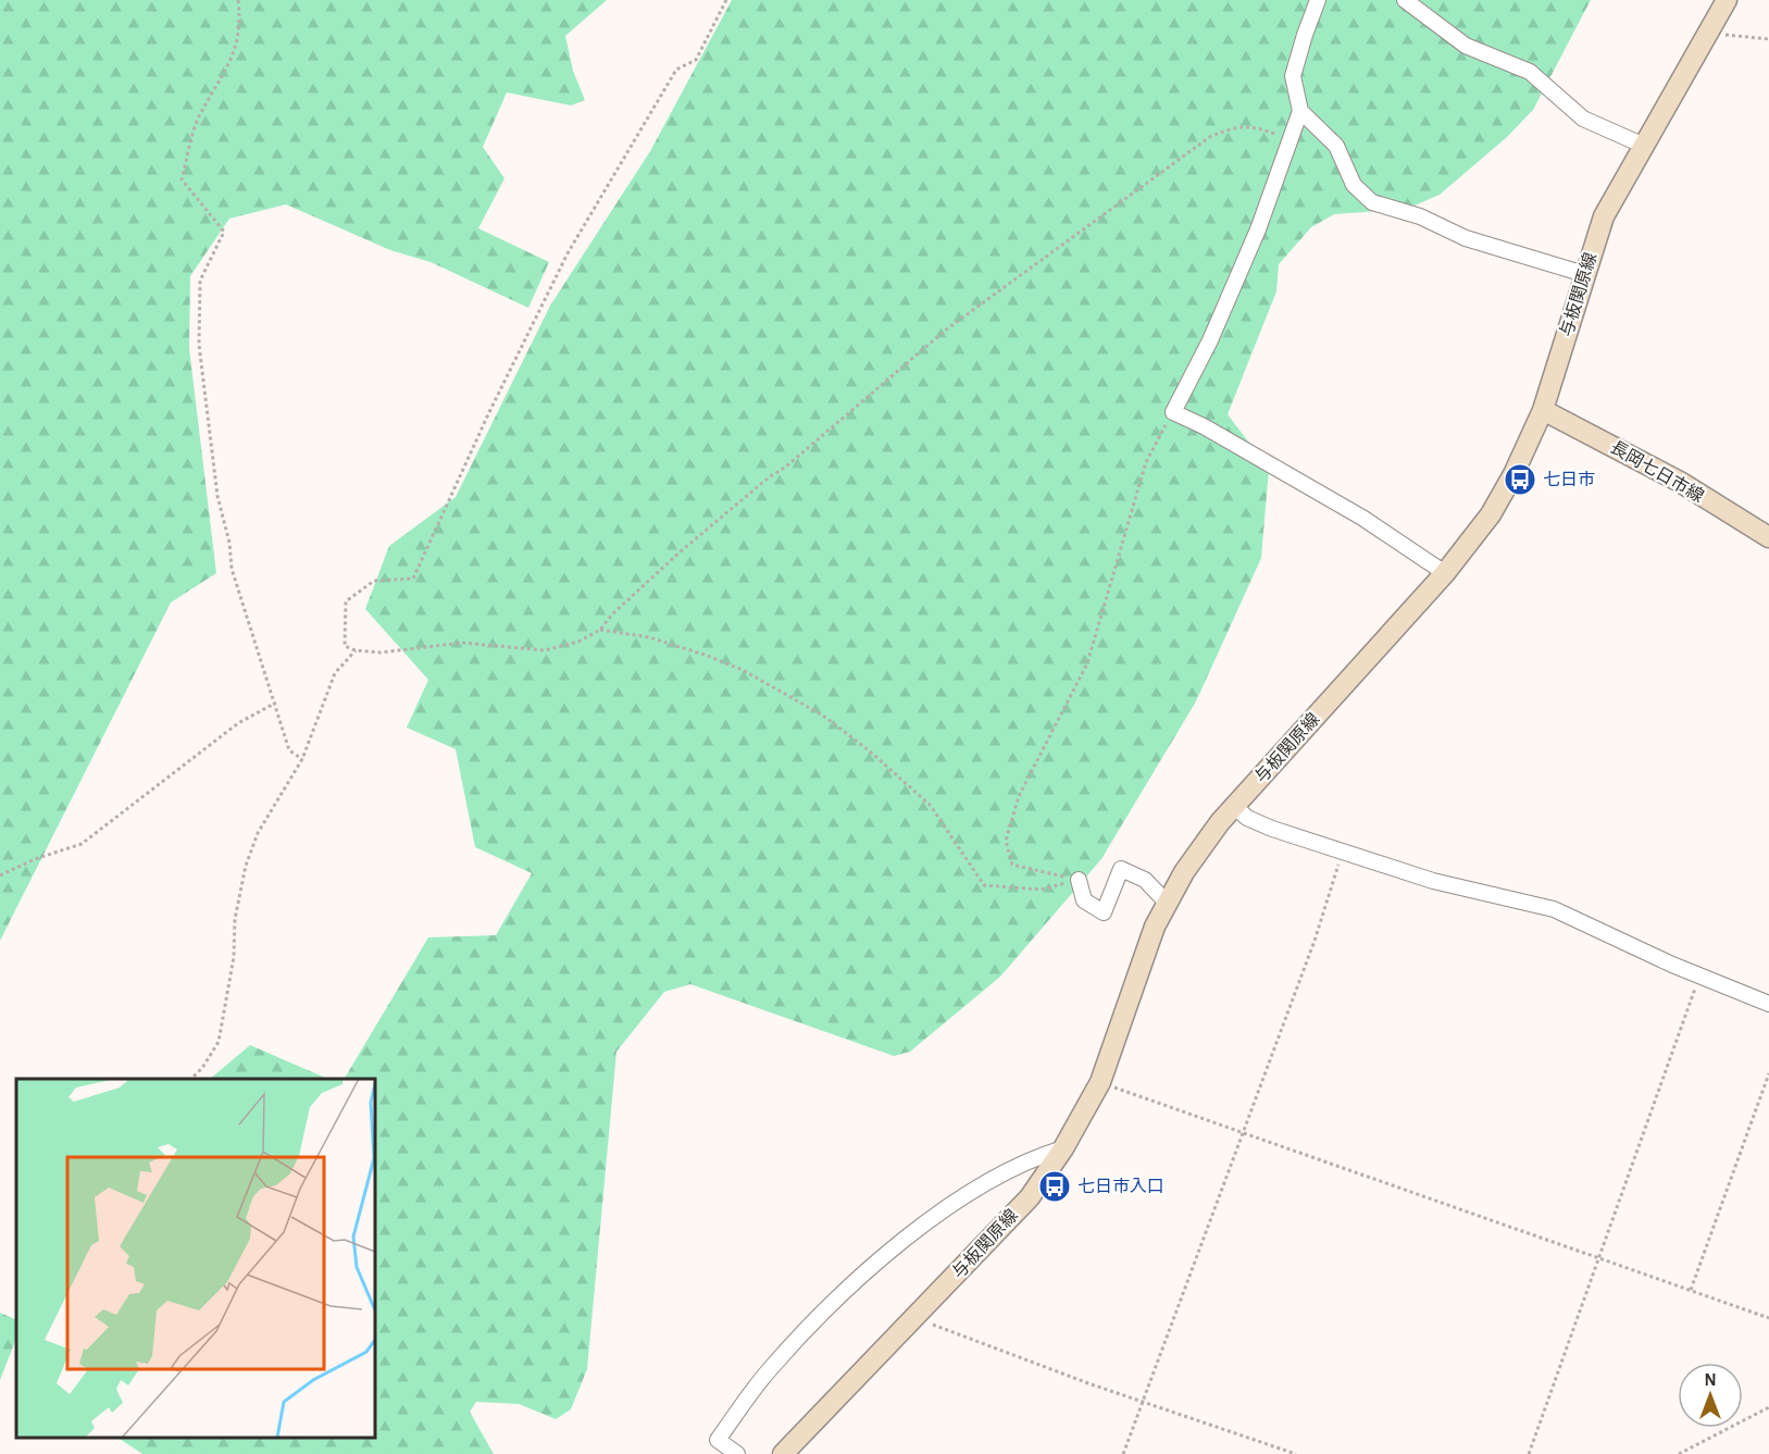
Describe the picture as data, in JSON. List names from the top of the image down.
{
  "streets": {
    "main road": ["与板関原線", "長岡七日市線"]
  },
  "crossings": [
    ["与板関原線", "長岡七日市線"]
  ],
  "places": {
    "bus stop": ["七日市", "七日市入口"]
  },
  "north": "top"
}
